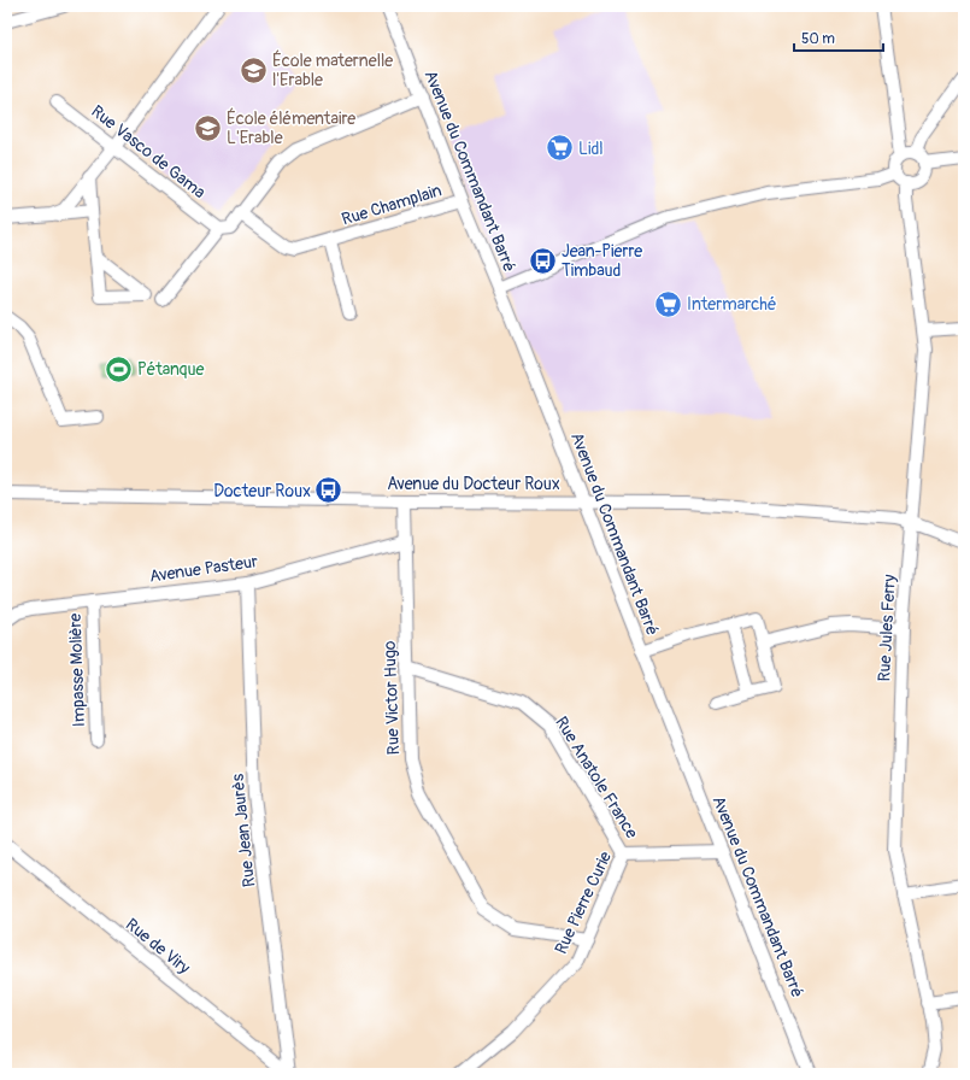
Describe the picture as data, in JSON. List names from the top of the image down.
{
  "streets": {
    "street": [
      "Rue Vasco de Gama",
      "Avenue du Commandant Barré",
      "Rue Champlain",
      "Avenue du Docteur Roux",
      "Avenue Pasteur",
      "Rue Jules Ferry",
      "Impasse Molière",
      "Rue Victor Hugo",
      "Rue Anatole France",
      "Rue Jean Jaurès",
      "Rue Pierre Curie",
      "Rue de Viry"
    ]
  },
  "crossings": [
    ["Avenue du Commandant Barré", "Rue Champlain"],
    ["Avenue du Commandant Barré", "Avenue du Docteur Roux"],
    ["Avenue du Commandant Barré", "Rue Pierre Curie"],
    ["Avenue du Docteur Roux", "Rue Jules Ferry"],
    ["Avenue du Docteur Roux", "Rue Victor Hugo"],
    ["Avenue Pasteur", "Impasse Molière"],
    ["Avenue Pasteur", "Rue Victor Hugo"],
    ["Avenue Pasteur", "Rue Jean Jaurès"],
    ["Rue Victor Hugo", "Rue Anatole France"],
    ["Rue Victor Hugo", "Rue Pierre Curie"],
    ["Rue Anatole France", "Rue Pierre Curie"],
    ["Rue Jean Jaurès", "Rue de Viry"]
  ],
  "places": {
    "school or university": ["École maternelle l'Erable", "École élémentaire L'Erable"],
    "supermarket": ["Lidl", "Intermarché"],
    "bus stop": ["Jean-Pierre Timbaud", "Docteur Roux"],
    "sports": ["Pétanque"]
  },
  "scale_bar": "50 m"
}
